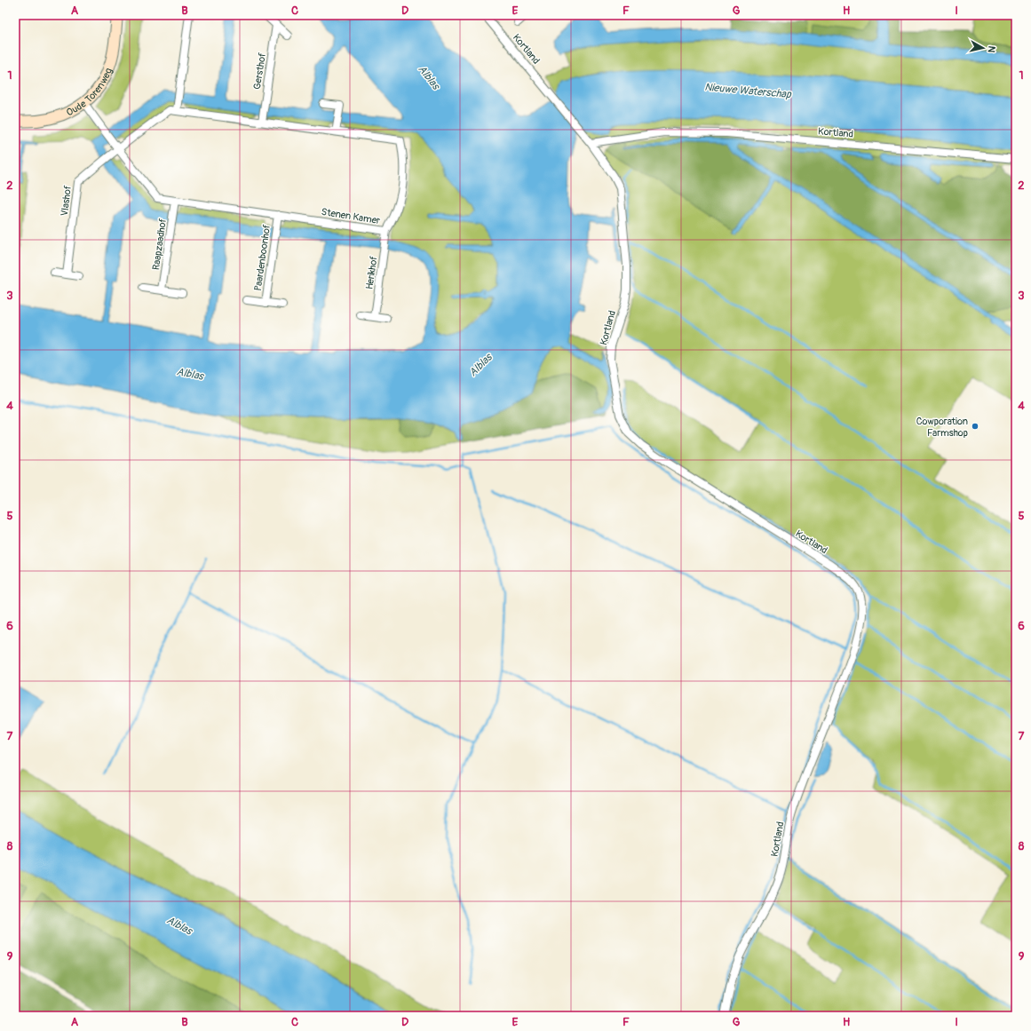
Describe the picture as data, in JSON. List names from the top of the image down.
{
  "streets": {
    "street": [
      "Kortland",
      "Gersthof",
      "Oude Torenweg",
      "Vlashof",
      "Stenen Kamer",
      "Raapzaadhof",
      "Paardenboonhof",
      "Herikhof"
    ]
  },
  "crossings": [
    ["Gersthof", "Stenen Kamer"],
    ["Oude Torenweg", "Stenen Kamer"],
    ["Vlashof", "Stenen Kamer"],
    ["Stenen Kamer", "Raapzaadhof"],
    ["Stenen Kamer", "Paardenboonhof"],
    ["Stenen Kamer", "Herikhof"]
  ],
  "water": ["Alblas", "Nieuwe Waterschap"],
  "places": ["Cowporation Farmshop"],
  "north": "right",
  "grid": {
    "columns": [
      "A",
      "B",
      "C",
      "D",
      "E",
      "F",
      "G",
      "H",
      "I"
    ],
    "rows": [
      "1",
      "2",
      "3",
      "4",
      "5",
      "6",
      "7",
      "8",
      "9"
    ]
  }
}
